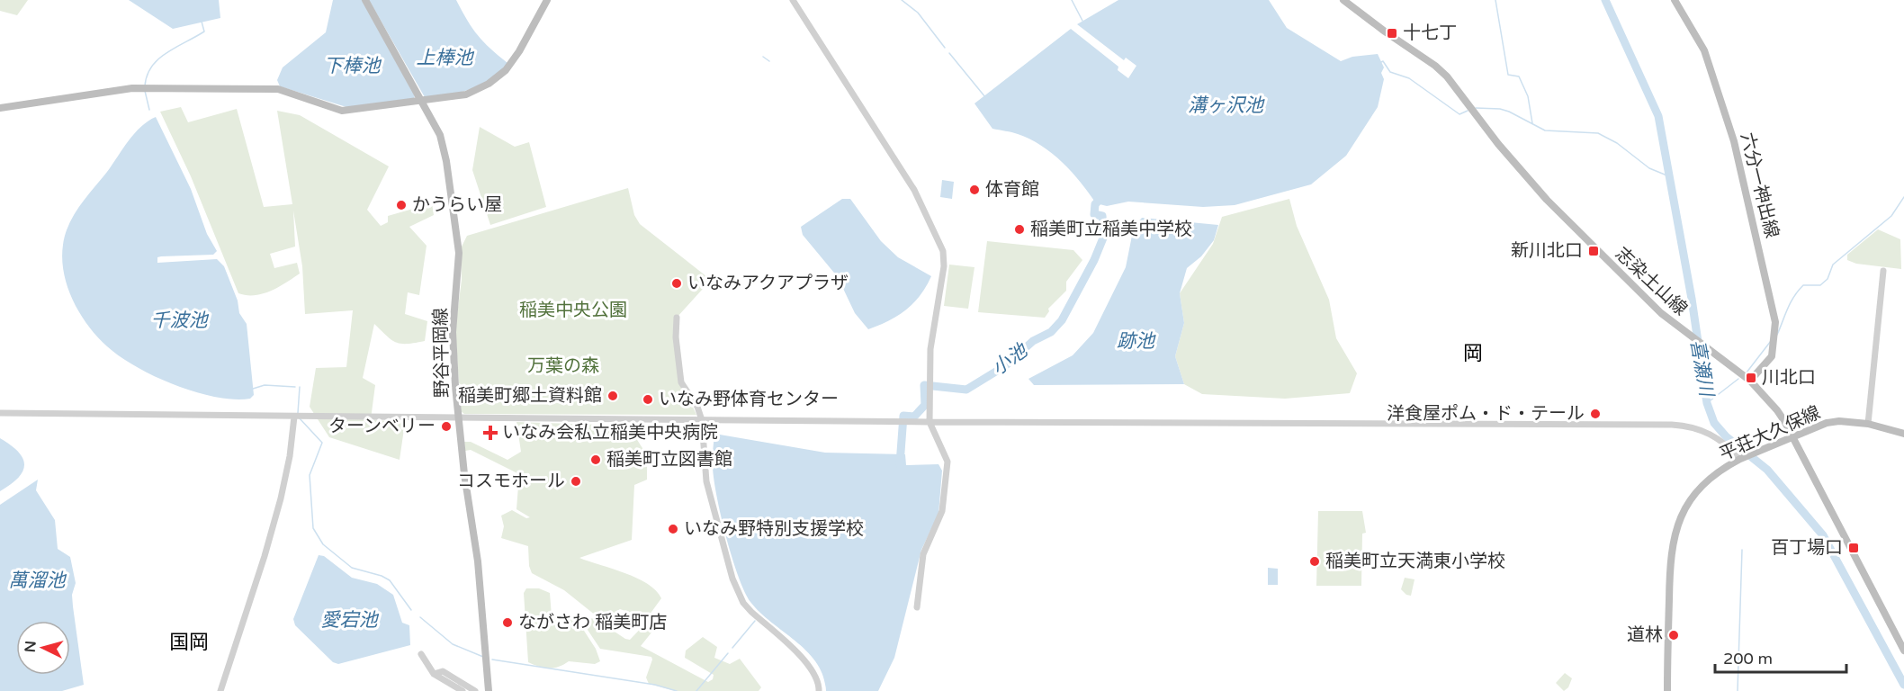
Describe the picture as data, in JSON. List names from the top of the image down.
{
  "streets": {
    "main road": [
      "六分一神出線",
      "志染土山線",
      "野谷平岡線",
      "平荘大久保線"
    ]
  },
  "crossings": [
    ["六分一神出線", "志染土山線"],
    ["志染土山線", "平荘大久保線"]
  ],
  "districts": ["岡", "国岡"],
  "water": [
    "上棒池",
    "下棒池",
    "溝ヶ沢池",
    "千波池",
    "跡池",
    "小池",
    "喜瀬川",
    "萬溜池",
    "愛宕池"
  ],
  "parks": ["稲美中央公園", "万葉の森"],
  "places": {
    "transit": [
      "十七丁",
      "新川北口",
      "川北口",
      "百丁場口"
    ],
    "other": [
      "体育館",
      "かうらい屋",
      "稲美町立稲美中学校",
      "いなみアクアプラザ",
      "稲美町郷土資料館",
      "いなみ野体育センター",
      "洋食屋ポム・ド・テール",
      "ターンベリー",
      "稲美町立図書館",
      "コスモホール",
      "いなみ野特別支援学校",
      "稲美町立天満東小学校",
      "ながさわ 稲美町店",
      "道林"
    ],
    "health": ["いなみ会私立稲美中央病院"]
  },
  "scale_bar": "200 m",
  "north": "left"
}
